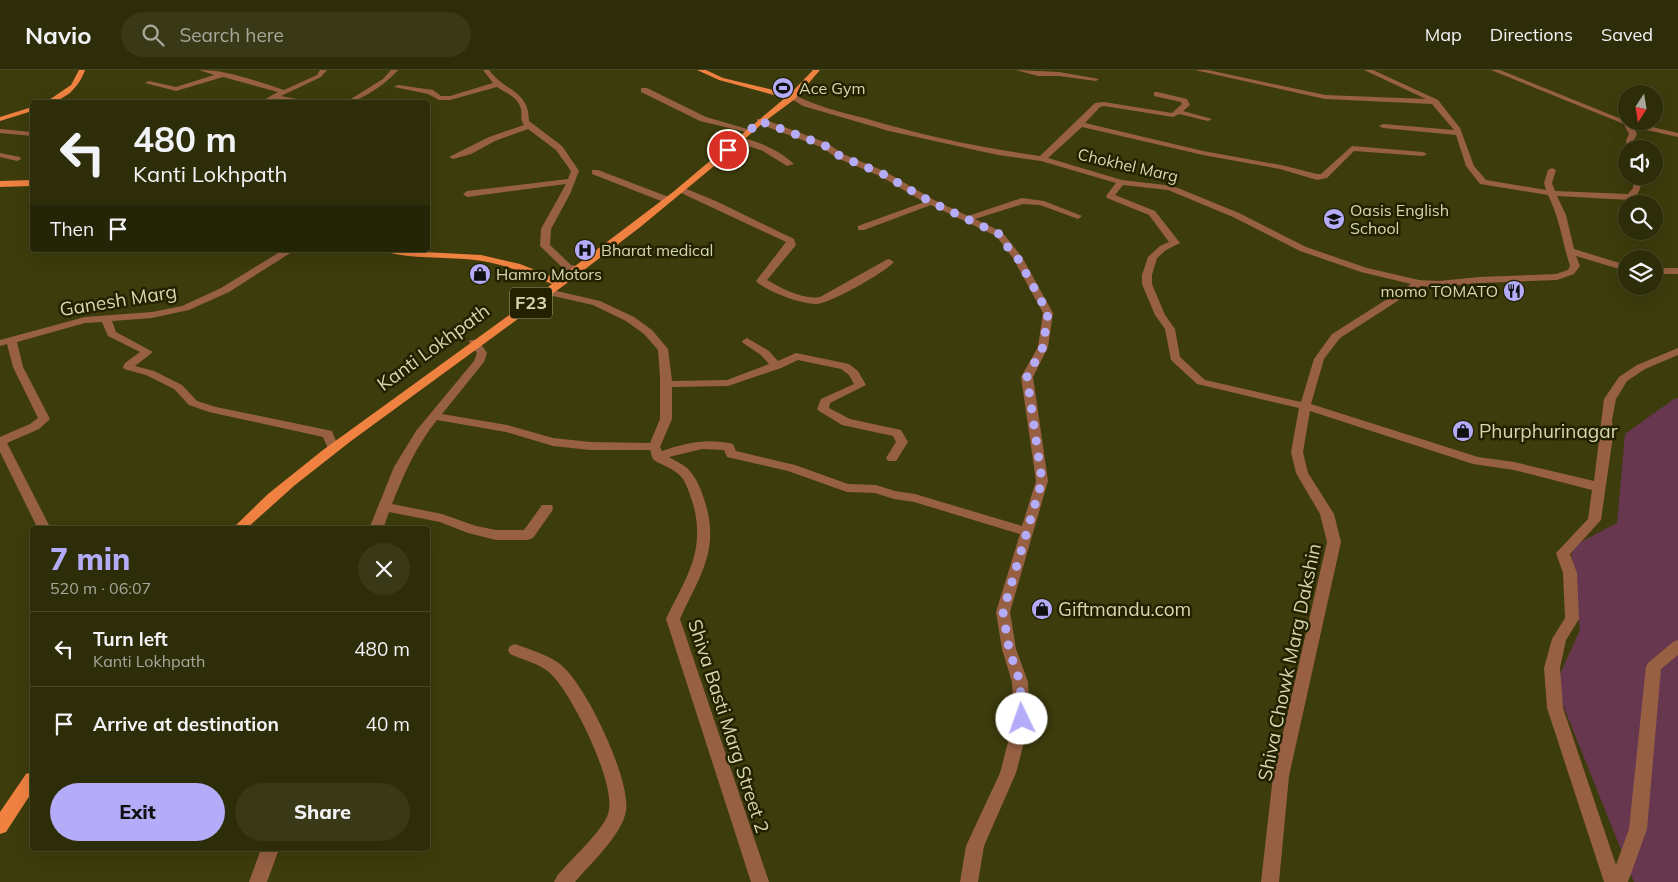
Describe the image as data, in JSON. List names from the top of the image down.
{
  "streets": {
    "main road": ["F23", "Kanti Lokhpath"],
    "street": [
      "Chokhel Marg",
      "Ganesh Marg",
      "Shiva Chowk Marg Dakshin",
      "Shiva Basti Marg Street 2"
    ]
  },
  "crossings": [
    ["Chokhel Marg", "Kanti Lokhpath"],
    ["Chokhel Marg", "Shiva Chowk Marg Dakshin"]
  ],
  "places": {
    "sports": ["Ace Gym"],
    "school or university": ["Oasis English School"],
    "hospital": ["Bharat medical"],
    "shop": ["Hamro Motors", "Phurphurinagar", "Giftmandu.com"],
    "restaurant": ["momo TOMATO"]
  },
  "north": "bottom",
  "page": {
    "header": "Navio",
    "search": "Search here",
    "nav": ["Map", "Directions", "Saved"],
    "turn": ["480 m", "Kanti Lokhpath"],
    "then": "Then",
    "heading": ["7 min", "520 m · 06:07"],
    "list": [
      {
        "name": "Turn left",
        "note": "Kanti Lokhpath",
        "value": "480 m"
      },
      {
        "name": "Arrive at destination",
        "value": "40 m"
      }
    ],
    "buttons": ["Exit", "Share"]
  }
}
